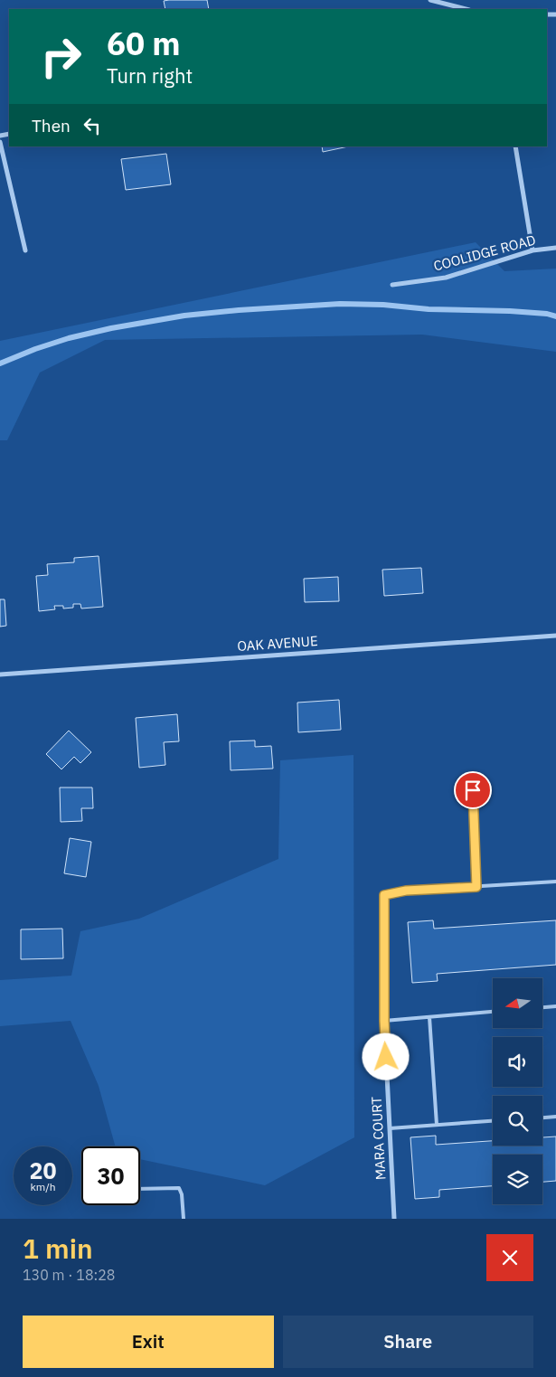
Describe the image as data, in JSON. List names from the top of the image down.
{
  "streets": {
    "street": ["COOLIDGE ROAD", "OAK AVENUE", "MARA COURT"]
  },
  "north": "left",
  "page": {
    "turn": ["60 m", "Turn right"],
    "then": "Then",
    "speed": "20 km/h",
    "limit": "30",
    "heading": ["1 min", "130 m · 18:28"],
    "buttons": ["Exit", "Share"]
  }
}
